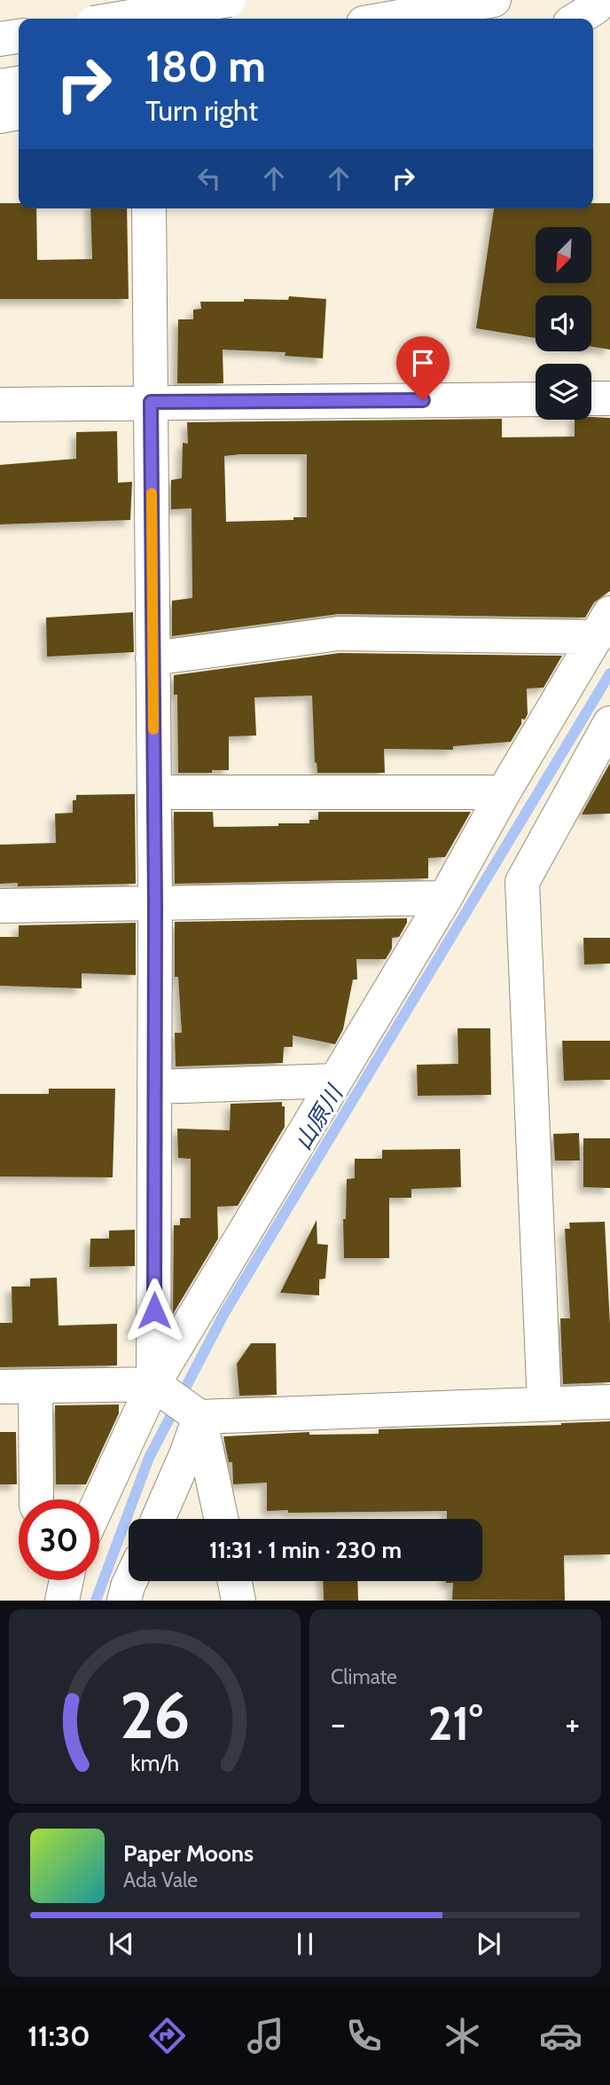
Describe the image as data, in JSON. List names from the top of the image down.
{
  "water": ["山原川"],
  "north": "bottom left",
  "page": {
    "turn": ["180 m", "Turn right"],
    "limit": "30",
    "trip": "11:31 · 1 min · 230 m",
    "tile": "Climate",
    "heat": ["−", "21°", "+"],
    "song": ["Paper Moons", "Ada Vale"],
    "tabs": "11:30",
    "gauge": ["26", "km/h"]
  }
}
